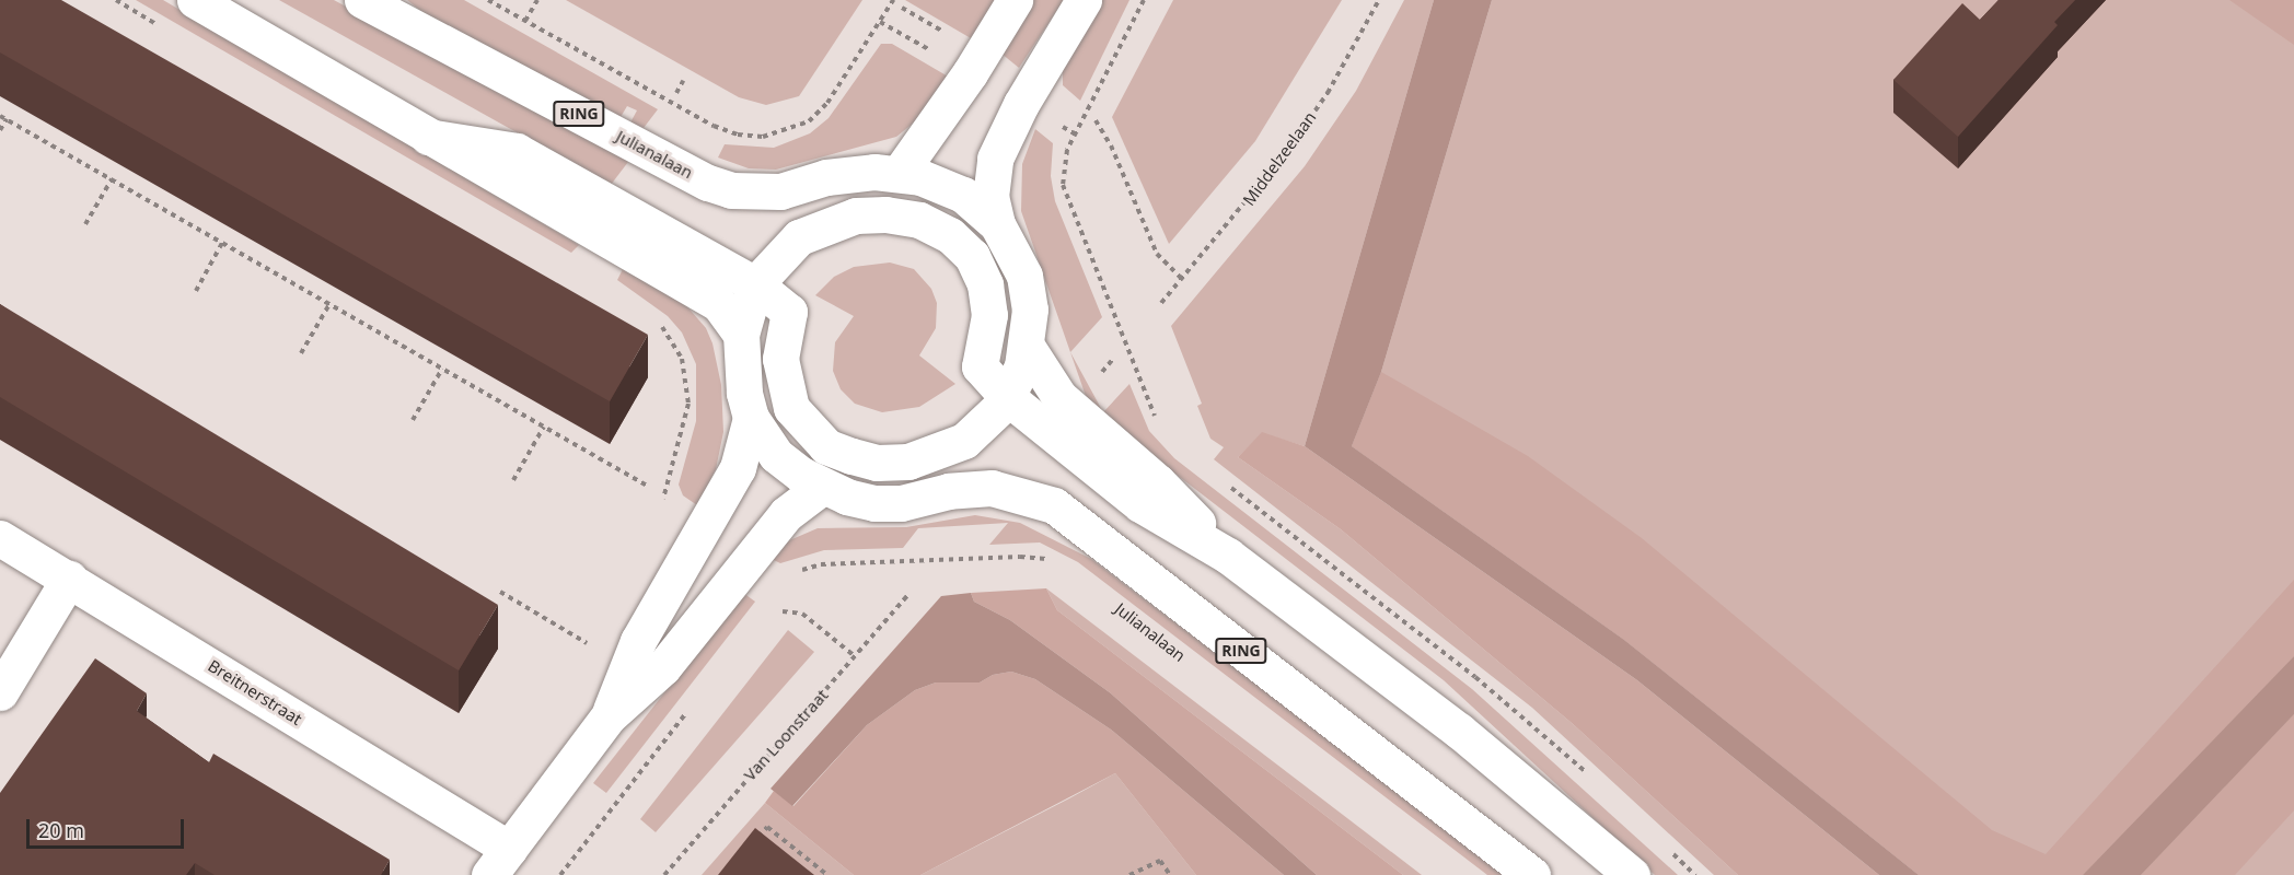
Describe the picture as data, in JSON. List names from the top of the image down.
{
  "streets": {
    "main road": ["RING", "Julianalaan", "Breitnerstraat"],
    "path": ["Middelzeelaan", "Van Loonstraat"]
  },
  "crossings": [
    ["RING", "Julianalaan"]
  ],
  "scale_bar": "20 m"
}
